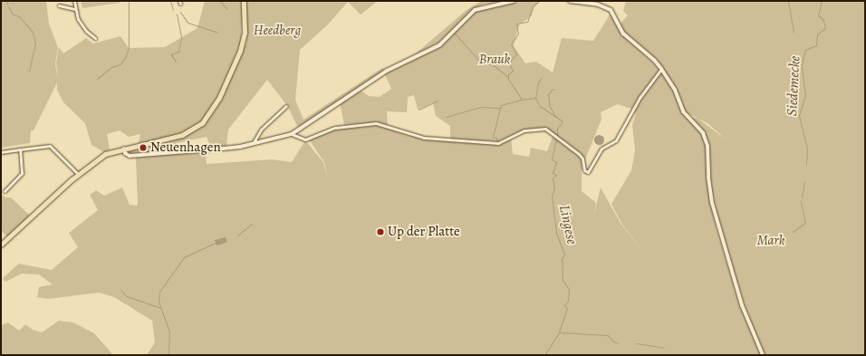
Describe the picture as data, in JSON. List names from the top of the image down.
{
  "water": ["Siedemecke", "Lingese"],
  "parks": ["Heedberg", "Brauk", "Mark"],
  "places": ["Neuenhagen", "Up der Platte"]
}
